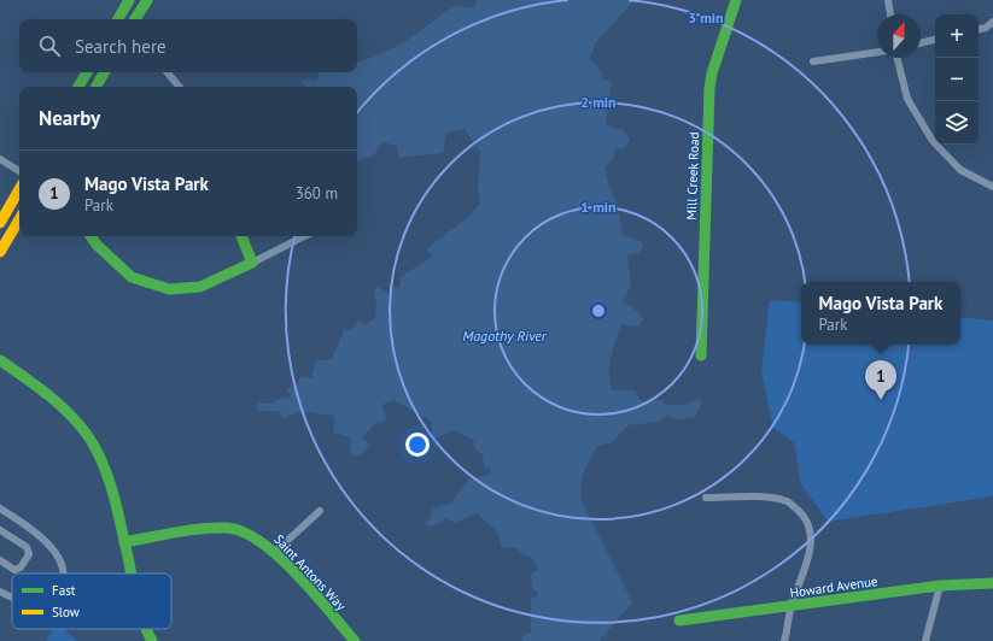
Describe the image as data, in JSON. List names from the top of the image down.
{
  "streets": {
    "street": ["Mill Creek Road", "Saint Antons Way", "Howard Avenue"]
  },
  "water": ["Magothy River"],
  "legend": ["Fast", "Slow"],
  "north": "top",
  "page": {
    "map_buttons": ["+", "−"],
    "search": "Search here",
    "heading": "Nearby",
    "list": [
      {
        "mark": "1",
        "name": "Mago Vista Park",
        "note": "Park",
        "value": "360 m"
      }
    ],
    "popup": ["Mago Vista Park", "Park"],
    "pins": "1"
  },
  "rings": ["3 min", "2 min", "1 min"]
}
